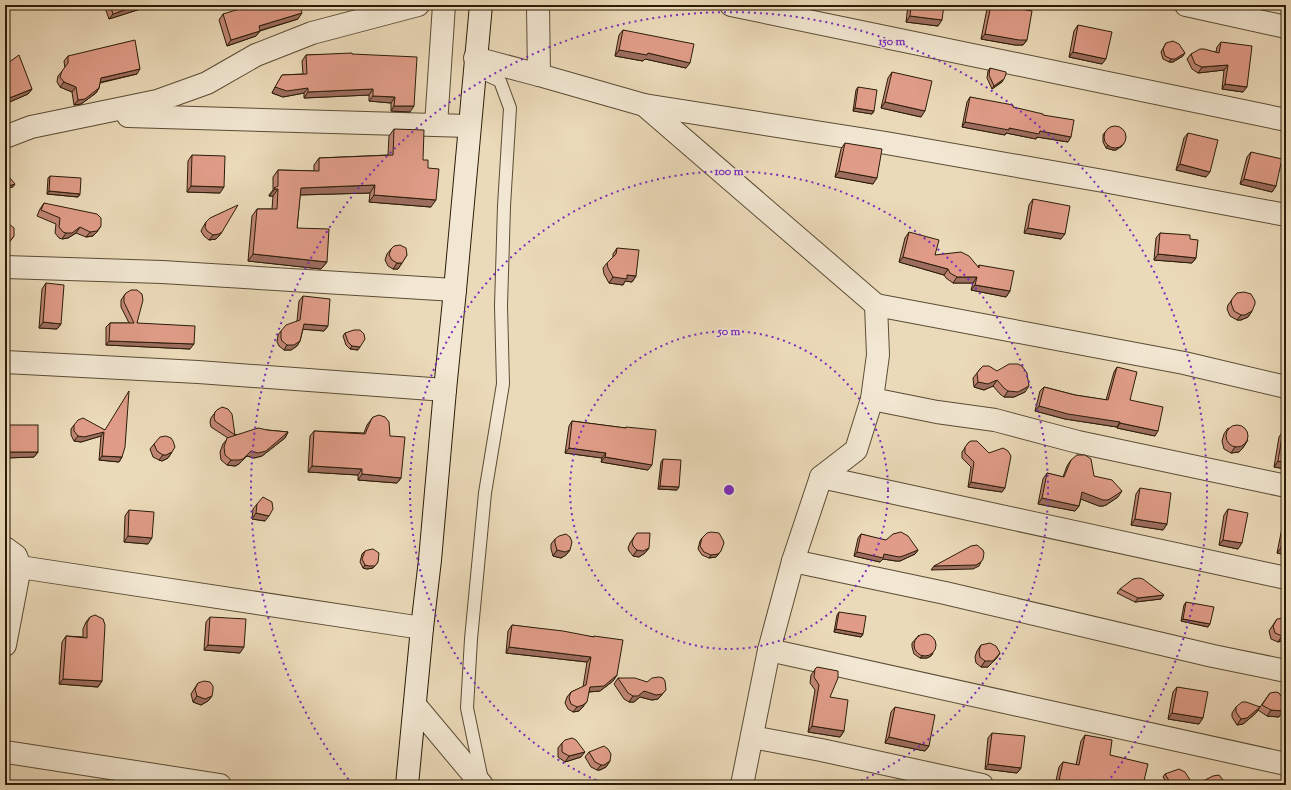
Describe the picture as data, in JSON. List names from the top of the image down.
{
  "rings": ["150 m", "100 m", "50 m"]
}
